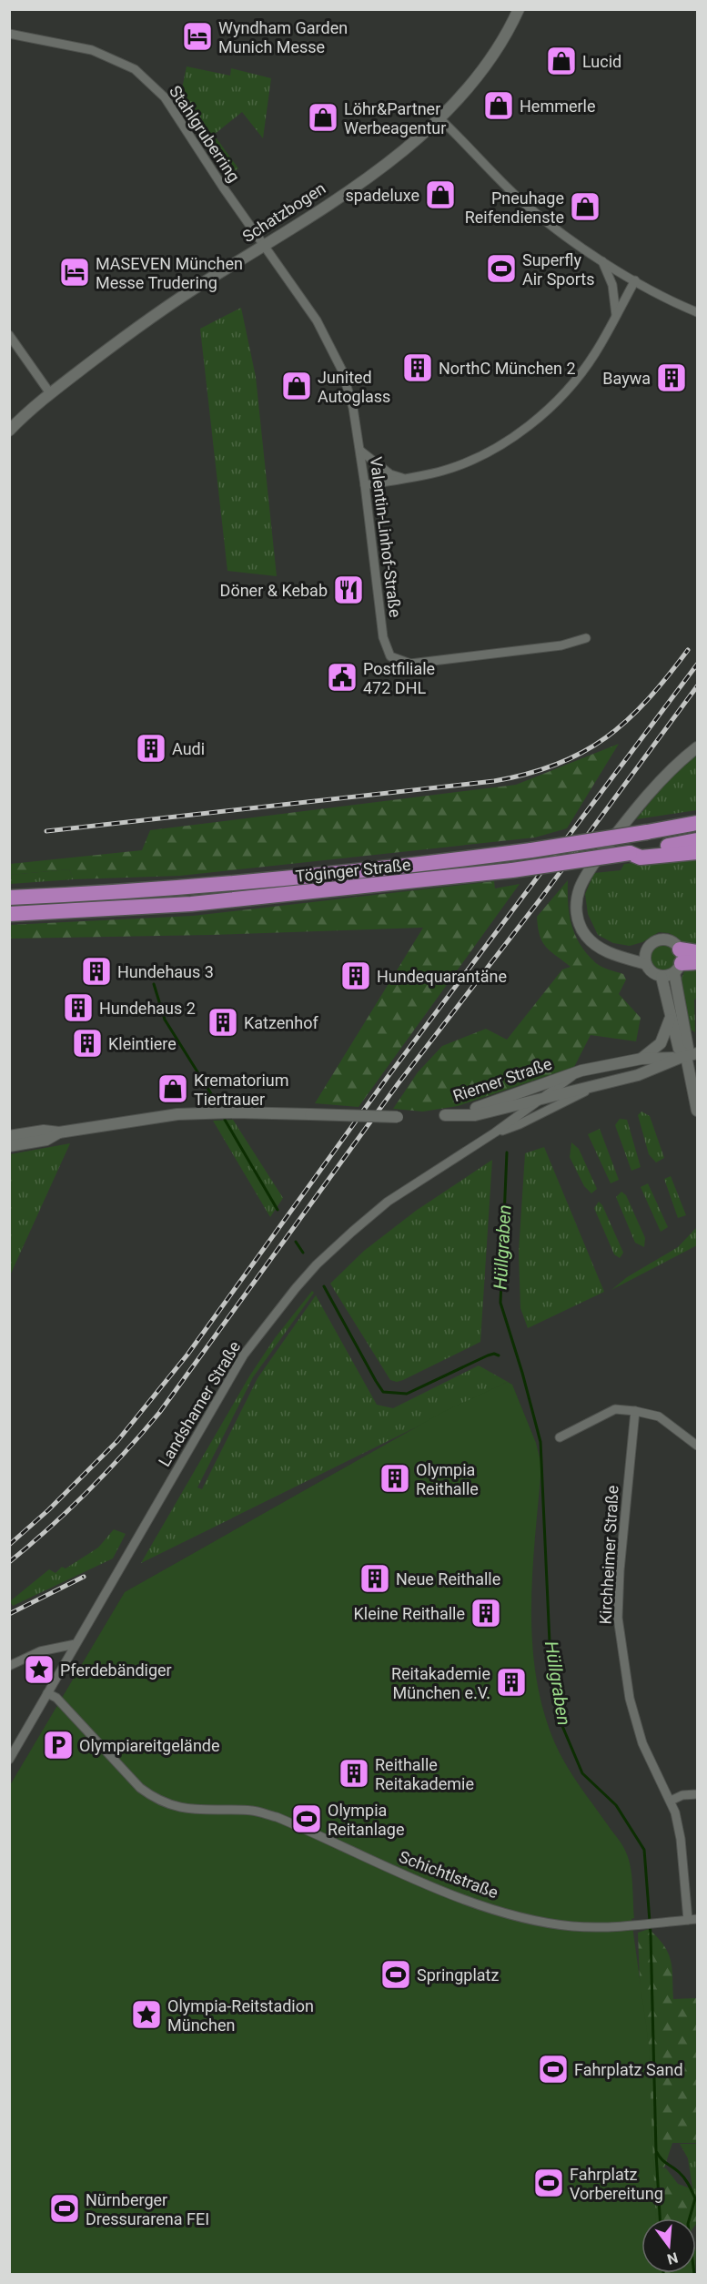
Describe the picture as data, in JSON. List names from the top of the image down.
{
  "streets": {
    "highway": ["Töginger Straße"],
    "street": [
      "Stahlgruberring",
      "Schatzbogen",
      "Valentin-Linhof-Straße",
      "Riemer Straße",
      "Landshamer Straße",
      "Kirchheimer Straße",
      "Schichtlstraße"
    ]
  },
  "crossings": [
    ["Stahlgruberring", "Schatzbogen"],
    ["Stahlgruberring", "Valentin-Linhof-Straße"],
    ["Schatzbogen", "Valentin-Linhof-Straße"],
    ["Riemer Straße", "Landshamer Straße"],
    ["Landshamer Straße", "Schichtlstraße"],
    ["Kirchheimer Straße", "Schichtlstraße"]
  ],
  "water": ["Hüllgraben"],
  "places": {
    "hotel": ["Wyndham Garden Munich Messe", "MASEVEN München Messe Trudering"],
    "shop": [
      "Lucid",
      "Hemmerle",
      "Löhr&Partner Werbeagentur",
      "spadeluxe",
      "Pneuhage Reifendienste",
      "Junited Autoglass",
      "Krematorium Tiertrauer"
    ],
    "sports": [
      "Superfly Air Sports",
      "Olympia Reitanlage",
      "Springplatz",
      "Fahrplatz Sand",
      "Fahrplatz Vorbereitung",
      "Nürnberger Dressurarena FEI"
    ],
    "building": [
      "NorthC München 2",
      "Baywa",
      "Audi",
      "Hundehaus 3",
      "Hundequarantäne",
      "Hundehaus 2",
      "Katzenhof",
      "Kleintiere",
      "Olympia Reithalle",
      "Neue Reithalle",
      "Kleine Reithalle",
      "Reitakademie München e.V.",
      "Reithalle Reitakademie"
    ],
    "restaurant": ["Döner & Kebab"],
    "public building": ["Postfiliale 472 DHL"],
    "place": ["Pferdebändiger", "Olympia-Reitstadion München"],
    "parking": ["Olympiareitgelände"]
  },
  "north": "bottom"
}
